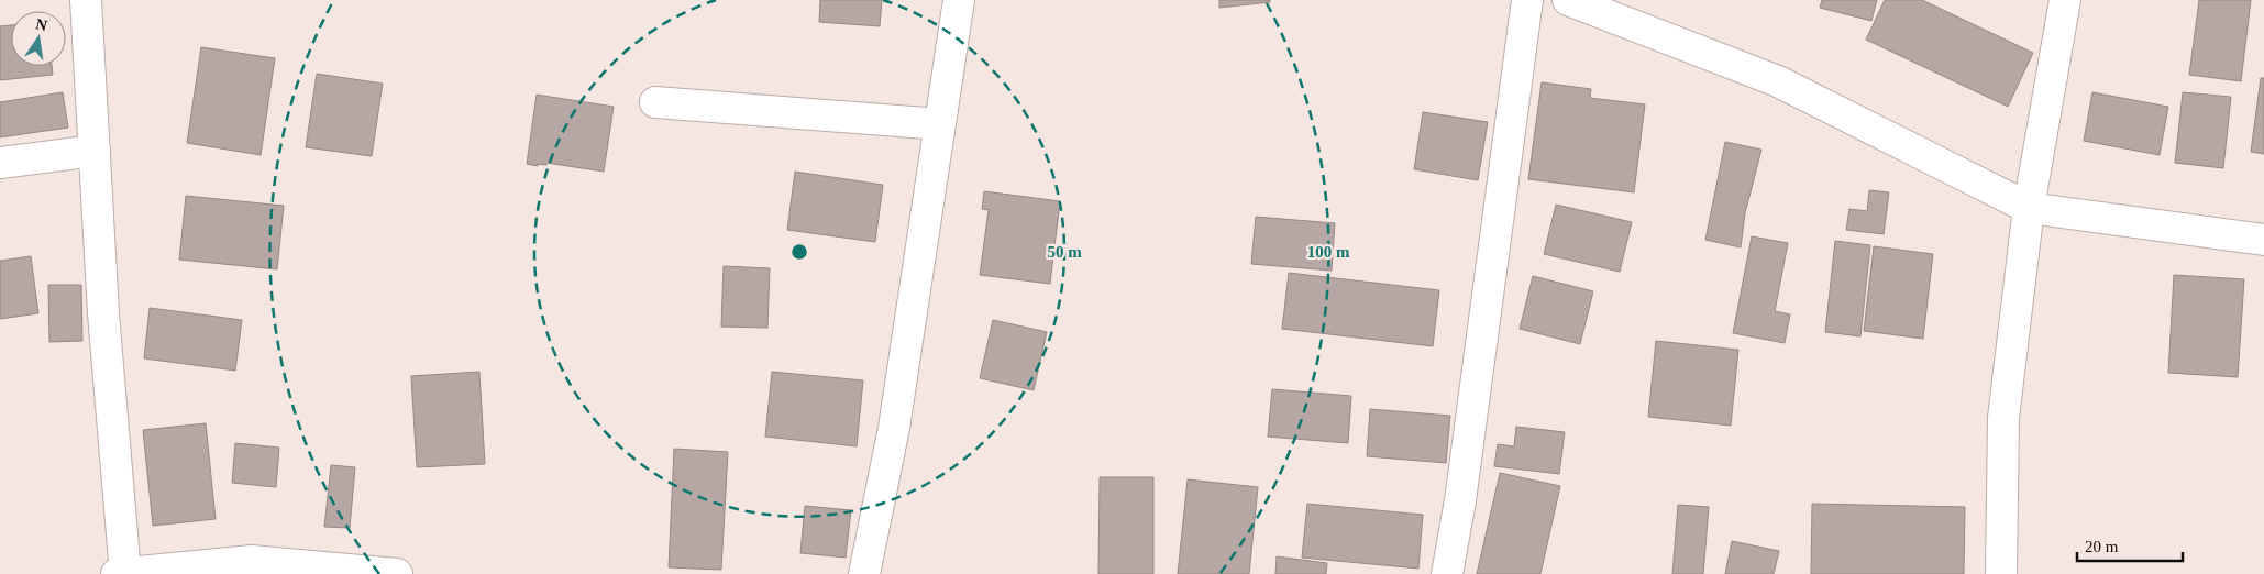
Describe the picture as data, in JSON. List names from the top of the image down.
{
  "scale_bar": "20 m",
  "north": "top",
  "rings": ["50 m", "100 m"]
}
